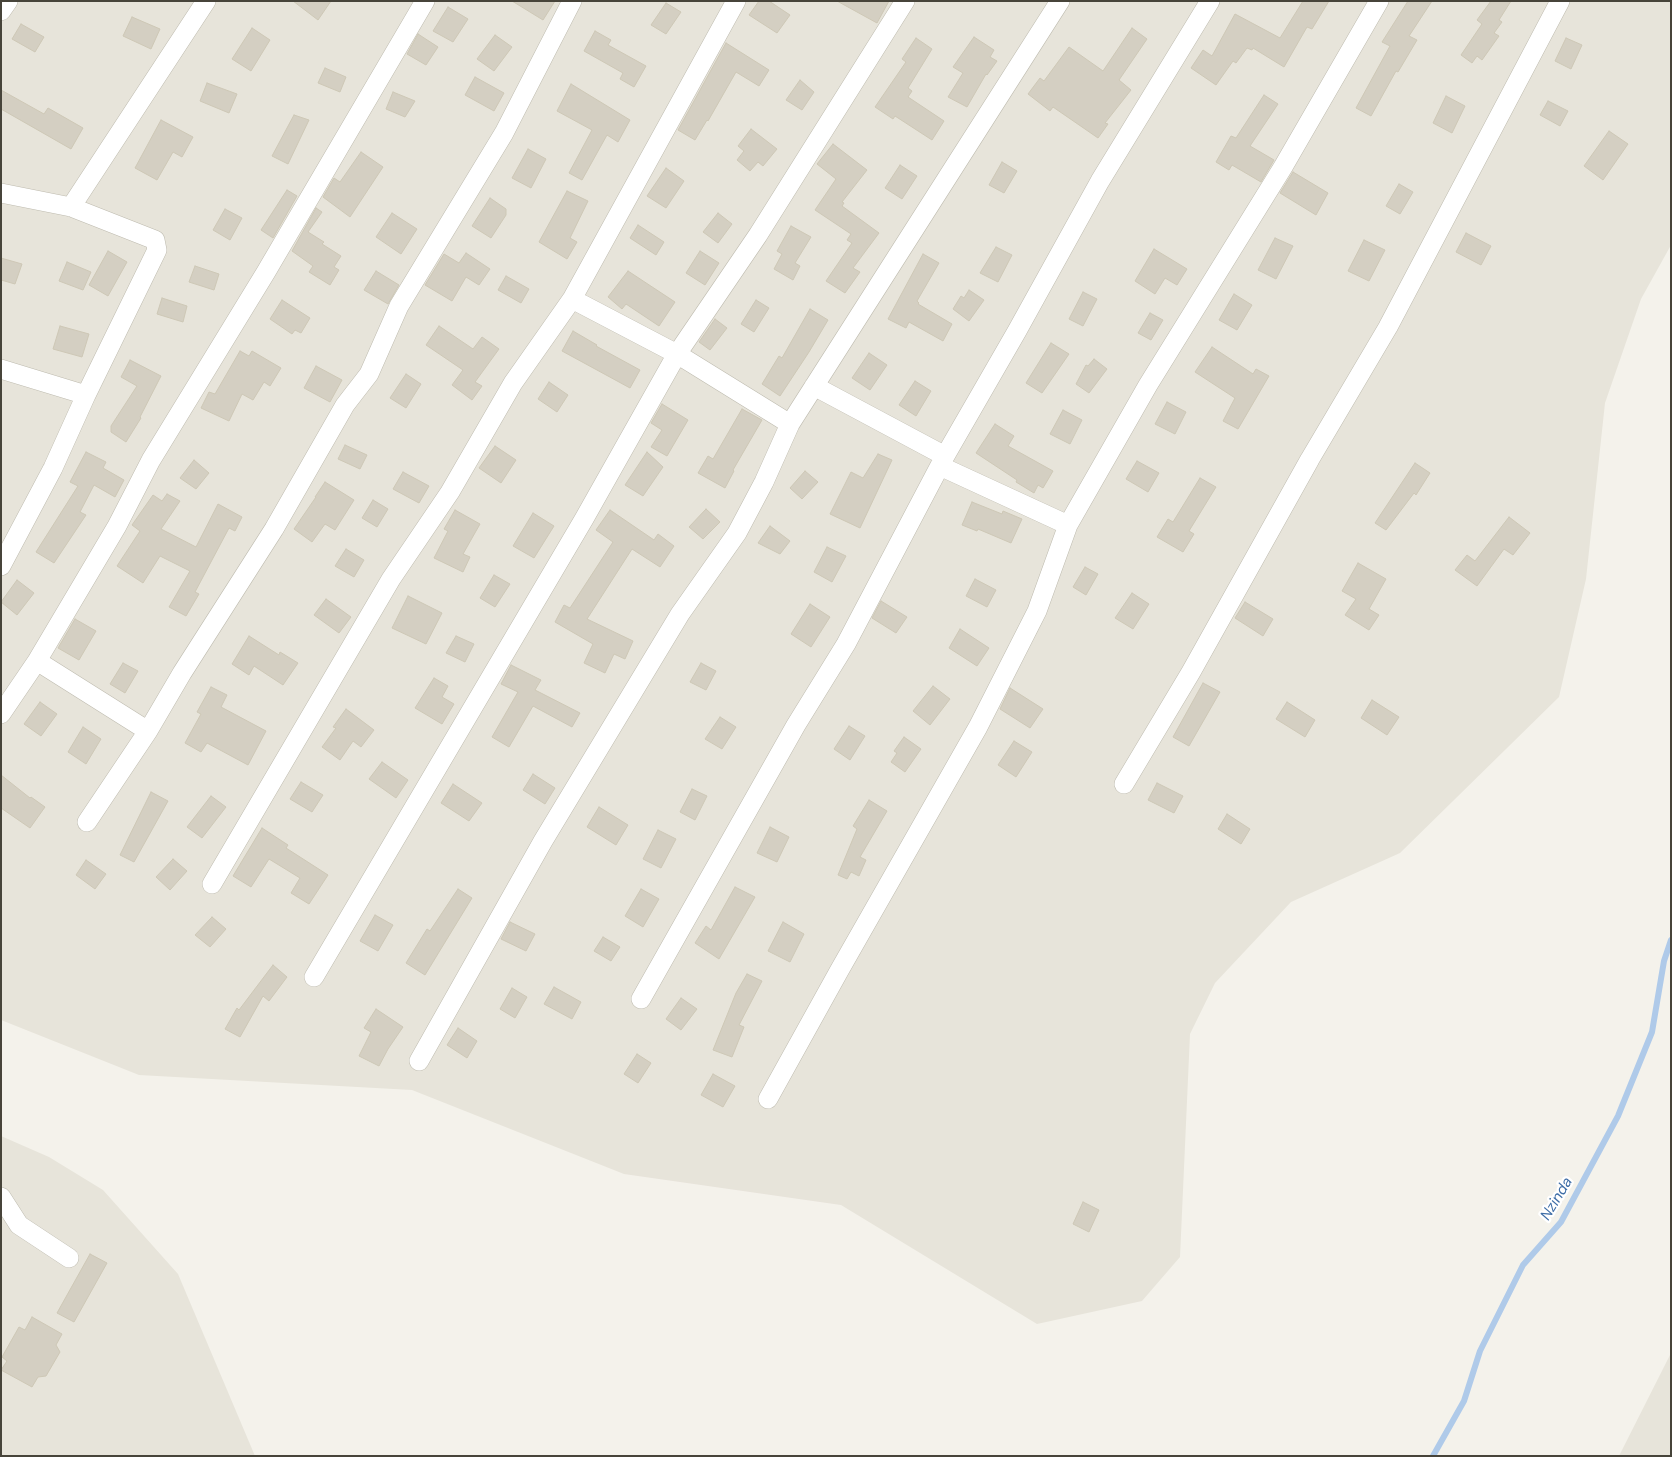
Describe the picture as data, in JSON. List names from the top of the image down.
{
  "water": ["Nzinda"]
}
